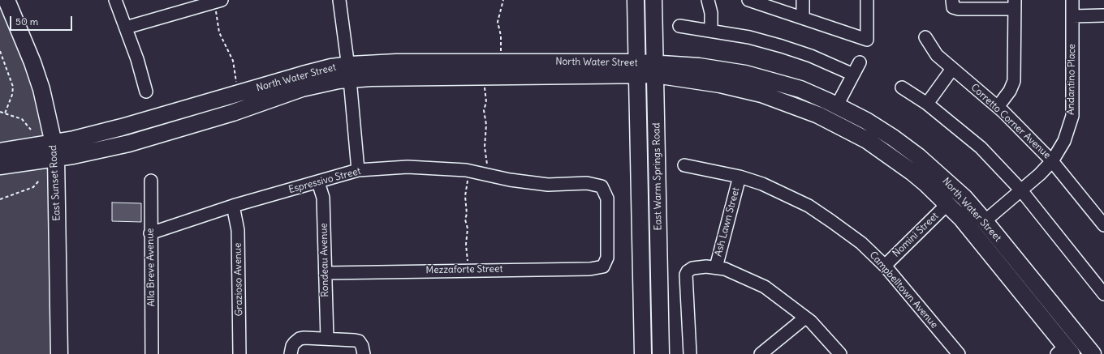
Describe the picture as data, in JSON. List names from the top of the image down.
{
  "streets": {
    "main road": ["North Water Street", "East Warm Springs Road", "East Sunset Road"],
    "street": [
      "Andantino Place",
      "Corretto Corner Avenue",
      "Espressivo Street",
      "Ash Lawn Street",
      "Nomini Street",
      "Rondeau Avenue",
      "Alla Breve Avenue",
      "Mezzaforte Street",
      "Grazioso Avenue",
      "Campbelltown Avenue"
    ]
  },
  "crossings": [
    ["North Water Street", "Andantino Place"],
    ["North Water Street", "East Warm Springs Road"],
    ["North Water Street", "East Sunset Road"],
    ["North Water Street", "Nomini Street"],
    ["Andantino Place", "Corretto Corner Avenue"],
    ["Espressivo Street", "Rondeau Avenue"],
    ["Espressivo Street", "Alla Breve Avenue"],
    ["Espressivo Street", "Mezzaforte Street"],
    ["Espressivo Street", "Grazioso Avenue"],
    ["Ash Lawn Street", "Campbelltown Avenue"],
    ["Nomini Street", "Campbelltown Avenue"],
    ["Rondeau Avenue", "Mezzaforte Street"]
  ],
  "scale_bar": "50 m"
}
